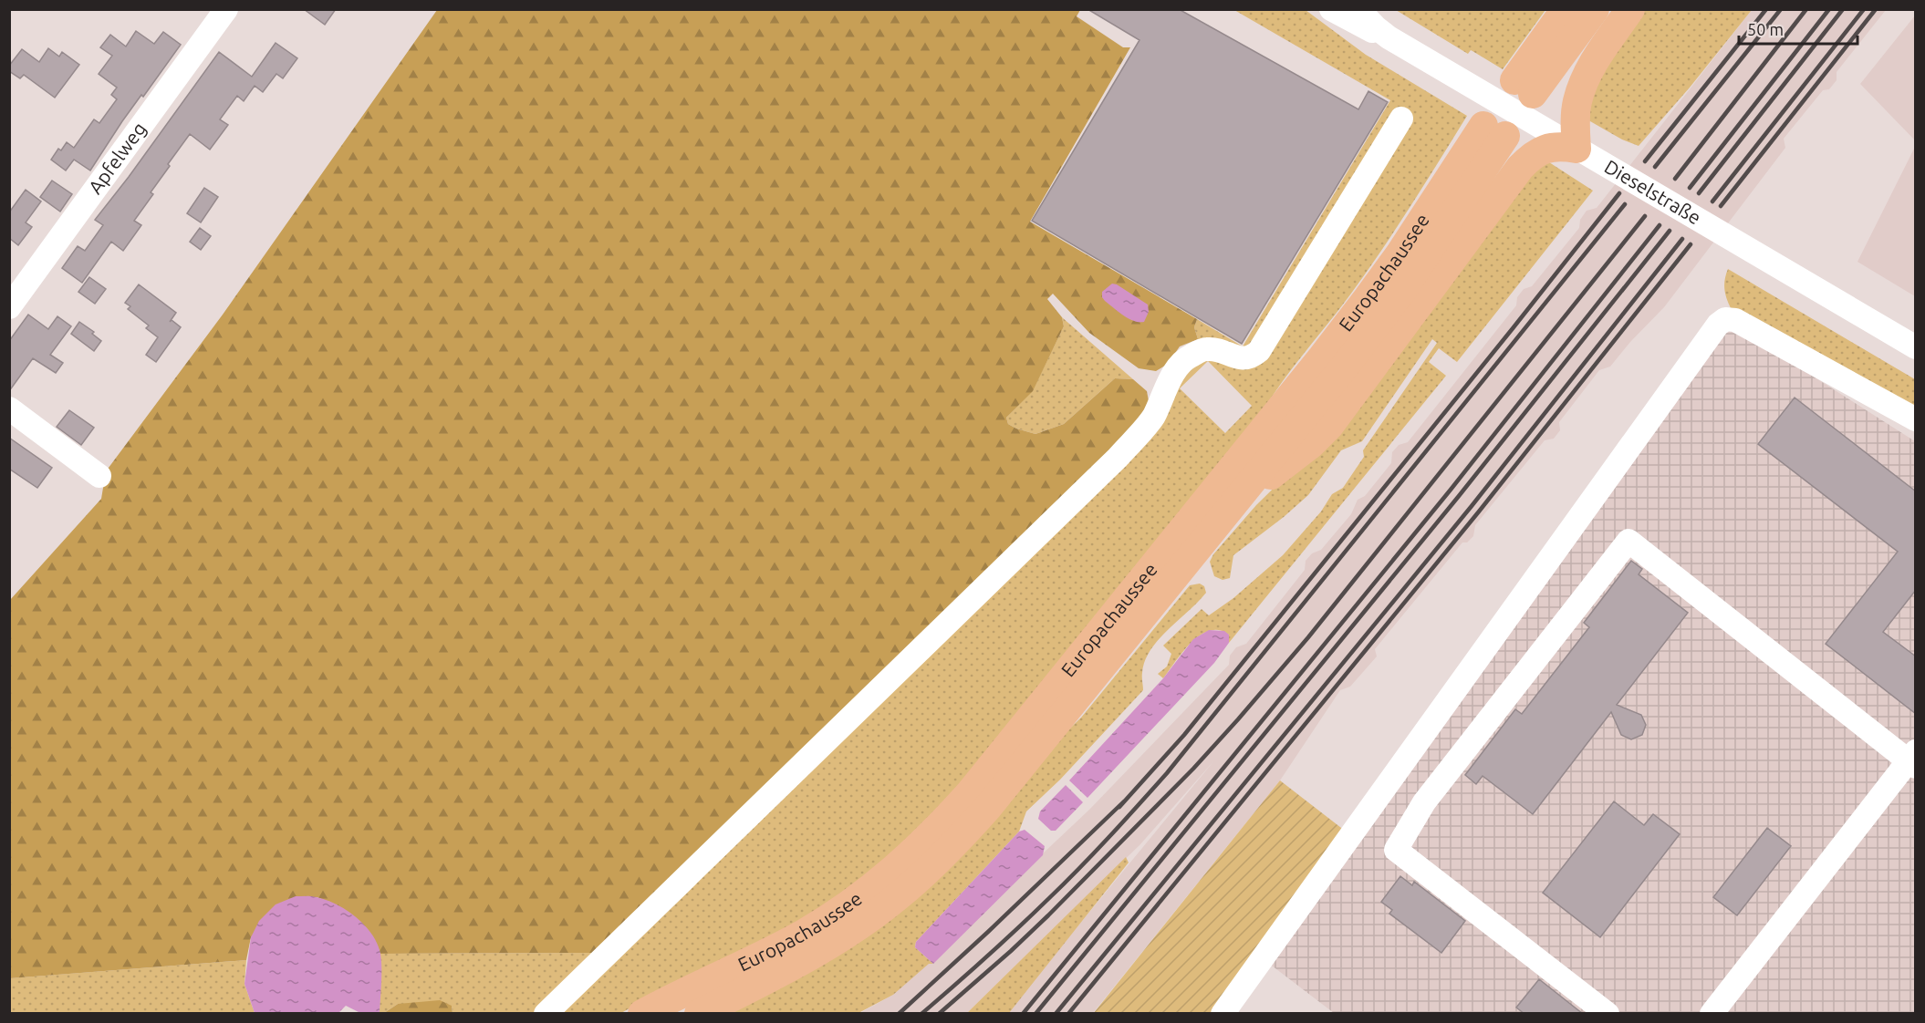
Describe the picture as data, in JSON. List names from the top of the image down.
{
  "streets": {
    "main road": ["Europachaussee"],
    "street": ["Apfelweg", "Dieselstraße"]
  },
  "scale_bar": "50 m"
}
